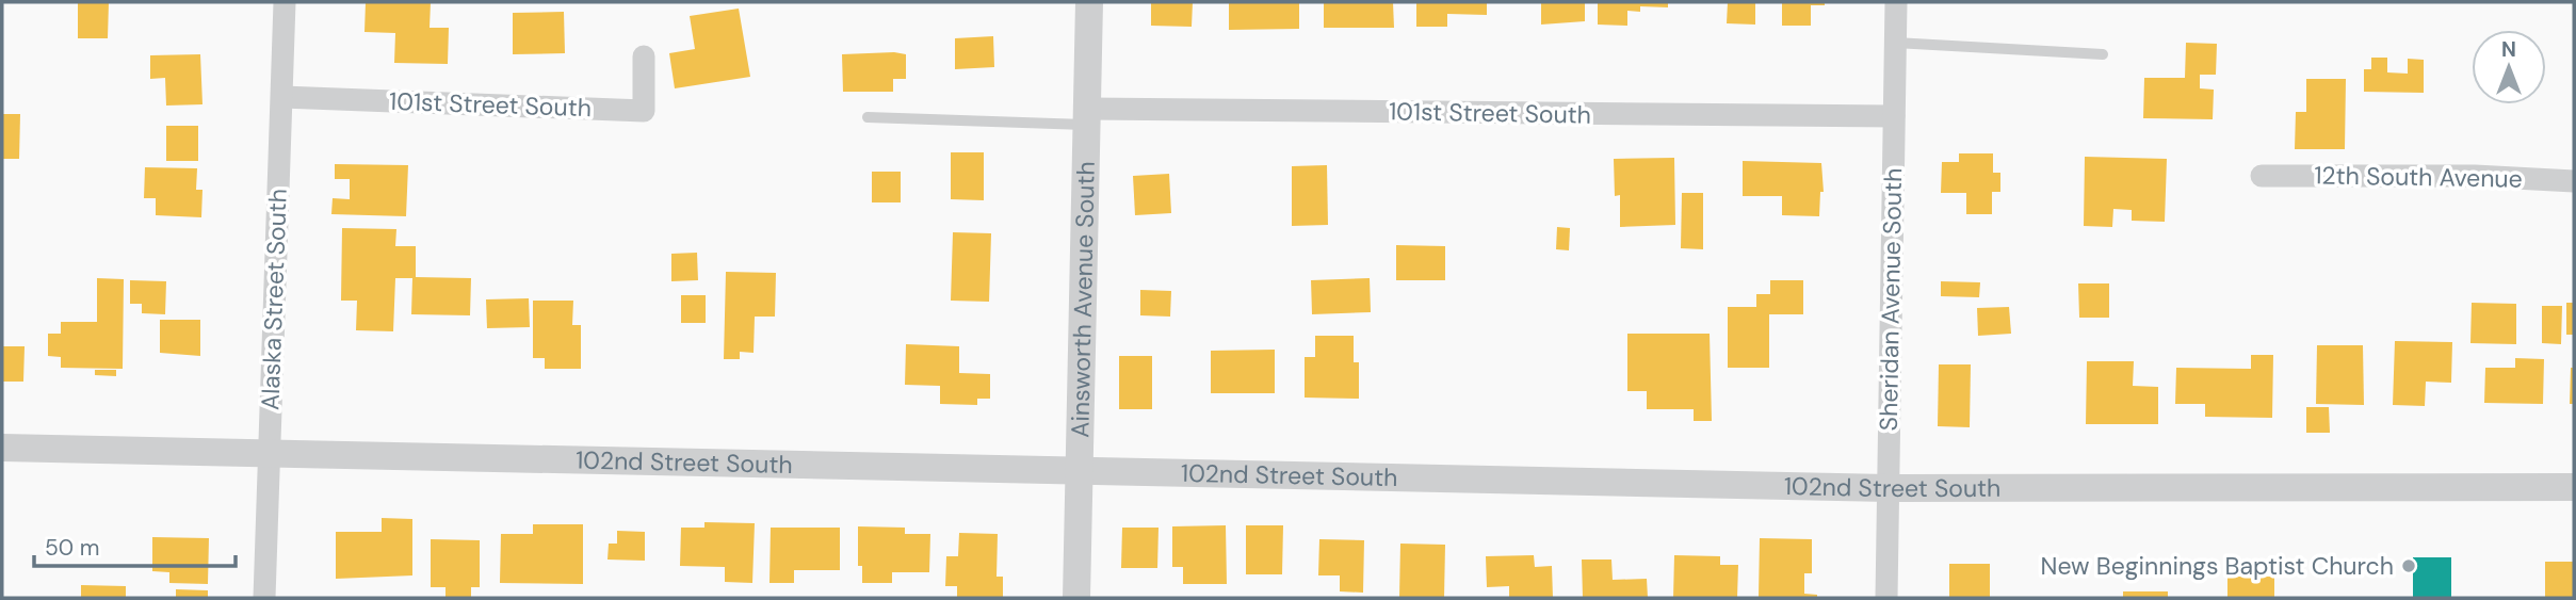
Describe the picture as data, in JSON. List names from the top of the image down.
{
  "streets": {
    "street": [
      "101st Street South",
      "12th South Avenue",
      "Alaska Street South",
      "Ainsworth Avenue South",
      "Sheridan Avenue South",
      "102nd Street South"
    ]
  },
  "crossings": [
    ["101st Street South", "Alaska Street South"],
    ["101st Street South", "Ainsworth Avenue South"],
    ["101st Street South", "Sheridan Avenue South"],
    ["Alaska Street South", "102nd Street South"],
    ["Ainsworth Avenue South", "102nd Street South"],
    ["Sheridan Avenue South", "102nd Street South"]
  ],
  "places": ["New Beginnings Baptist Church"],
  "scale_bar": "50 m",
  "north": "top"
}
